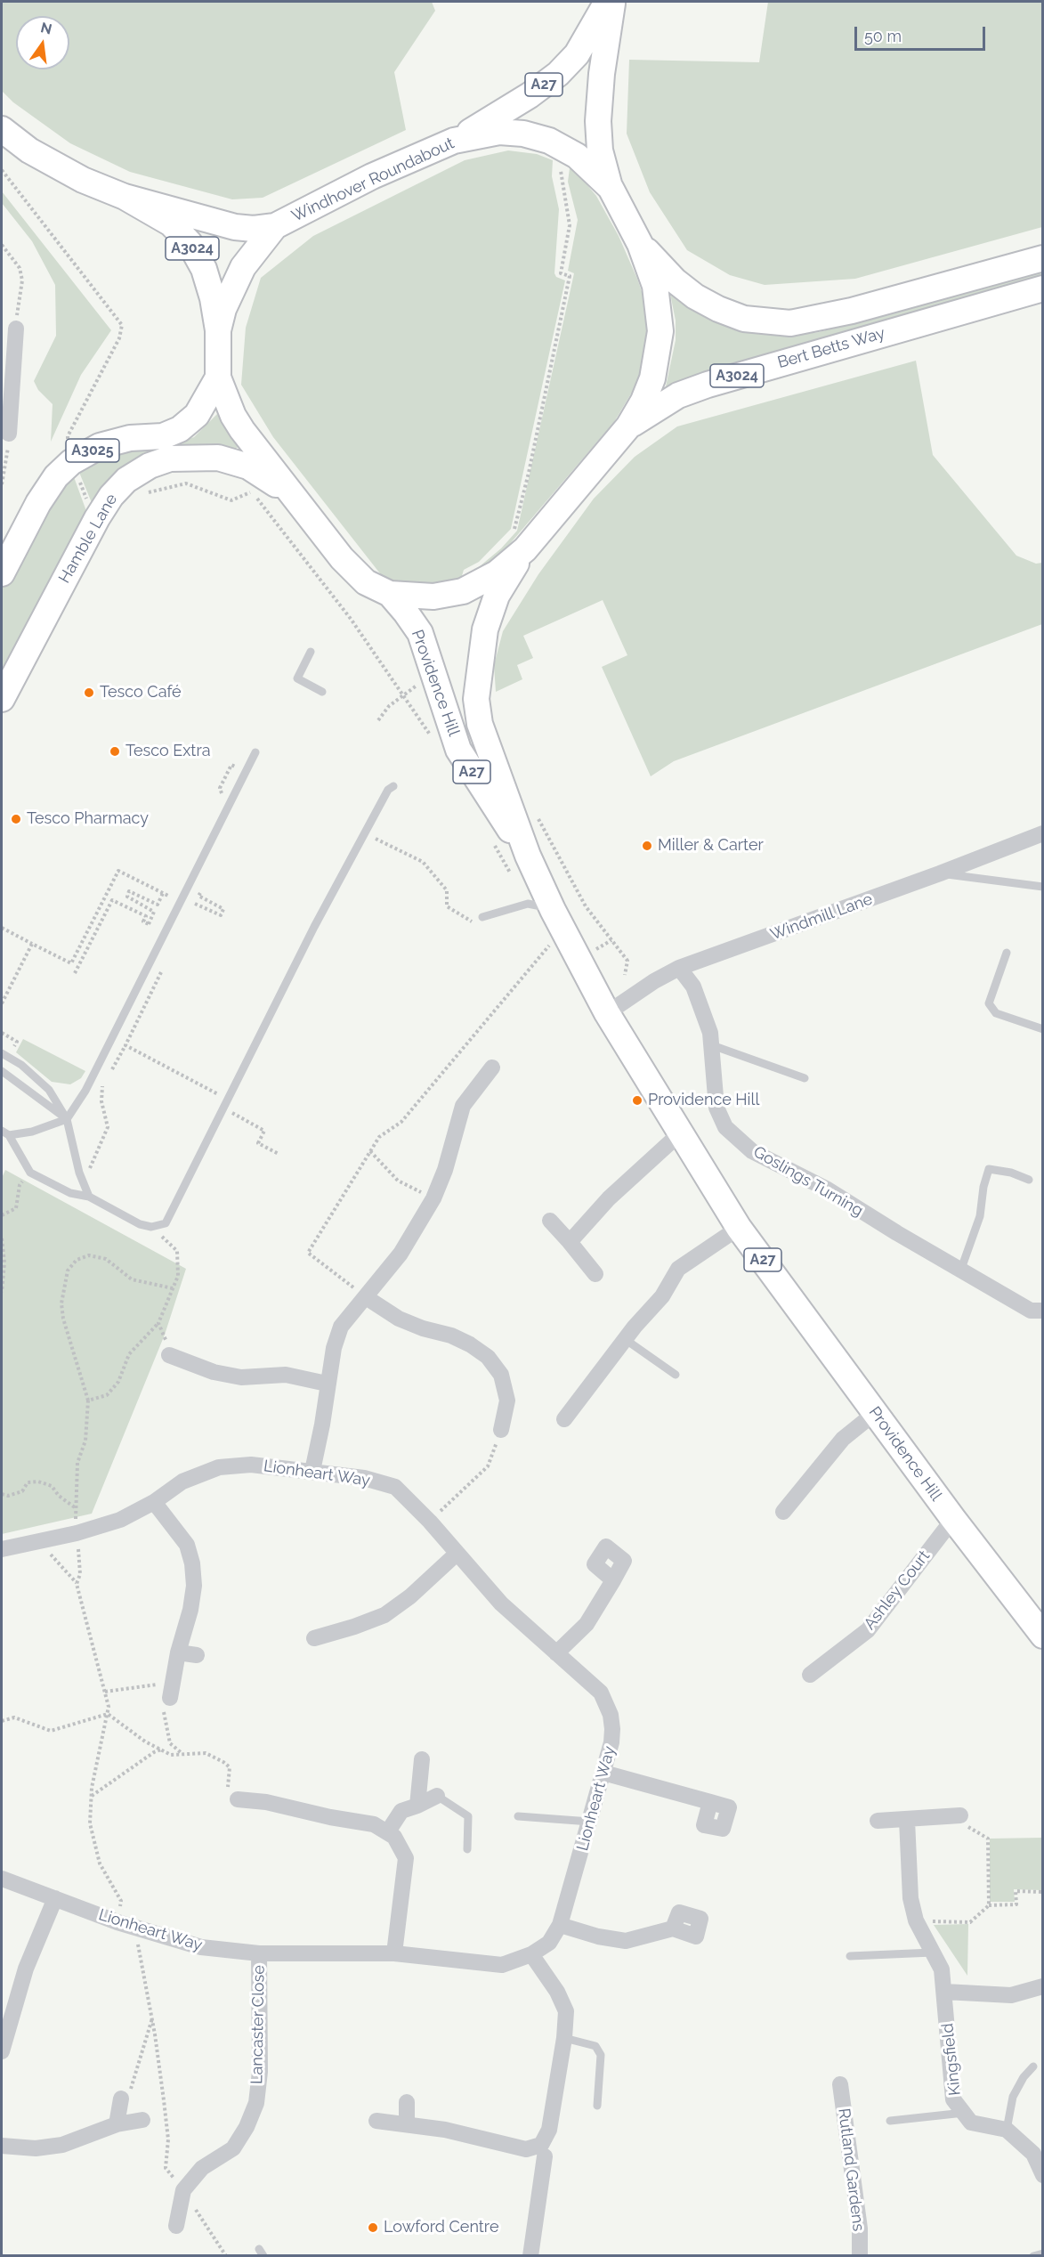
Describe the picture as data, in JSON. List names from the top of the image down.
{
  "streets": {
    "main road": [
      "A27",
      "Windhover Roundabout",
      "A3024",
      "Bert Betts Way",
      "A3025",
      "Hamble Lane",
      "Providence Hill"
    ],
    "street": [
      "Windmill Lane",
      "Goslings Turning",
      "Lionheart Way",
      "Ashley Court",
      "Lancaster Close",
      "Kingsfield",
      "Rutland Gardens"
    ]
  },
  "crossings": [
    ["A27", "Windhover Roundabout"],
    ["Windhover Roundabout", "A3024"],
    ["Windhover Roundabout", "Bert Betts Way"],
    ["Windhover Roundabout", "A3025"],
    ["Windhover Roundabout", "Hamble Lane"],
    ["Windhover Roundabout", "Providence Hill"],
    ["Providence Hill", "Windmill Lane"],
    ["Providence Hill", "Ashley Court"],
    ["Windmill Lane", "Goslings Turning"],
    ["Lionheart Way", "Lancaster Close"]
  ],
  "places": [
    "Tesco Café",
    "Tesco Extra",
    "Tesco Pharmacy",
    "Miller & Carter",
    "Providence Hill",
    "Lowford Centre"
  ],
  "scale_bar": "50 m",
  "north": "top"
}
